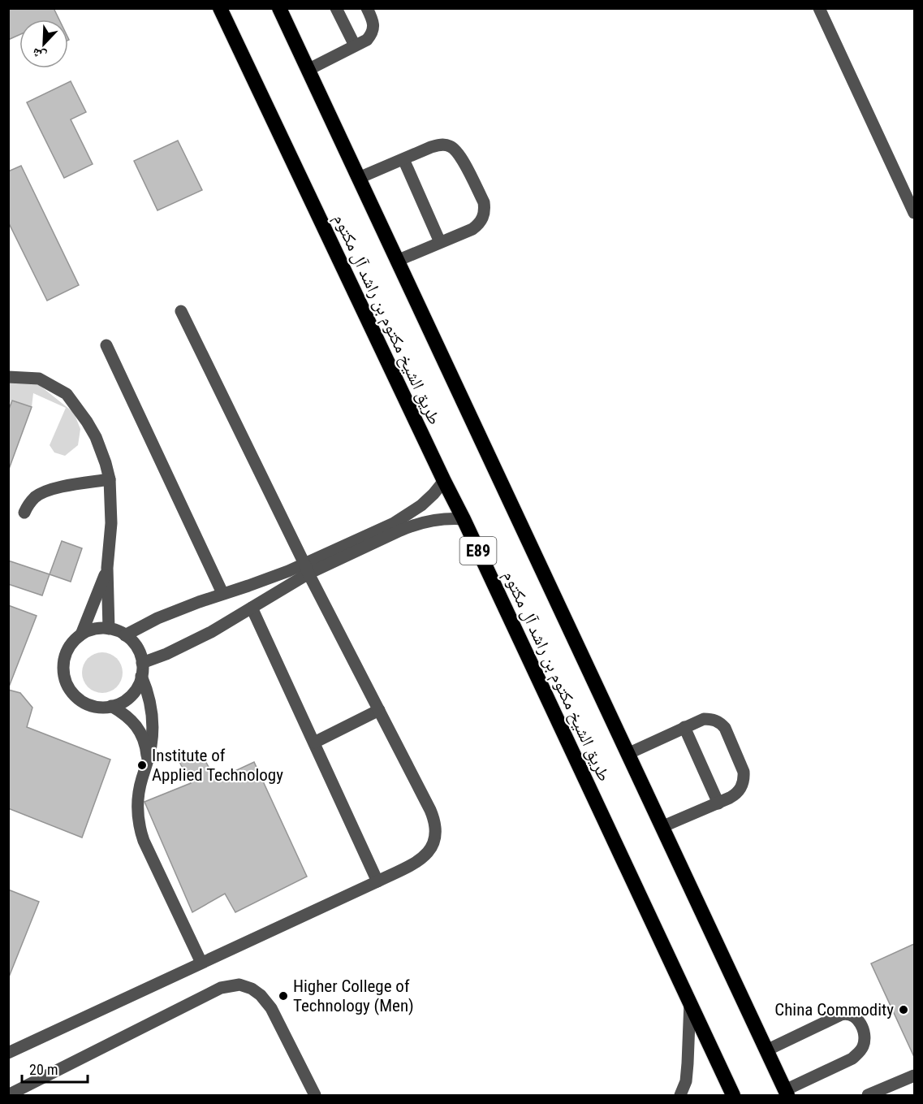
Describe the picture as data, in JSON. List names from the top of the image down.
{
  "streets": {
    "highway": ["طريق الشيخ مكتوم بن راشد آل مكتوم", "E89"]
  },
  "places": ["Institute of Applied Technology", "Higher College of Technology (Men)", "China Commodity"],
  "scale_bar": "20 m",
  "north": "bottom left"
}
